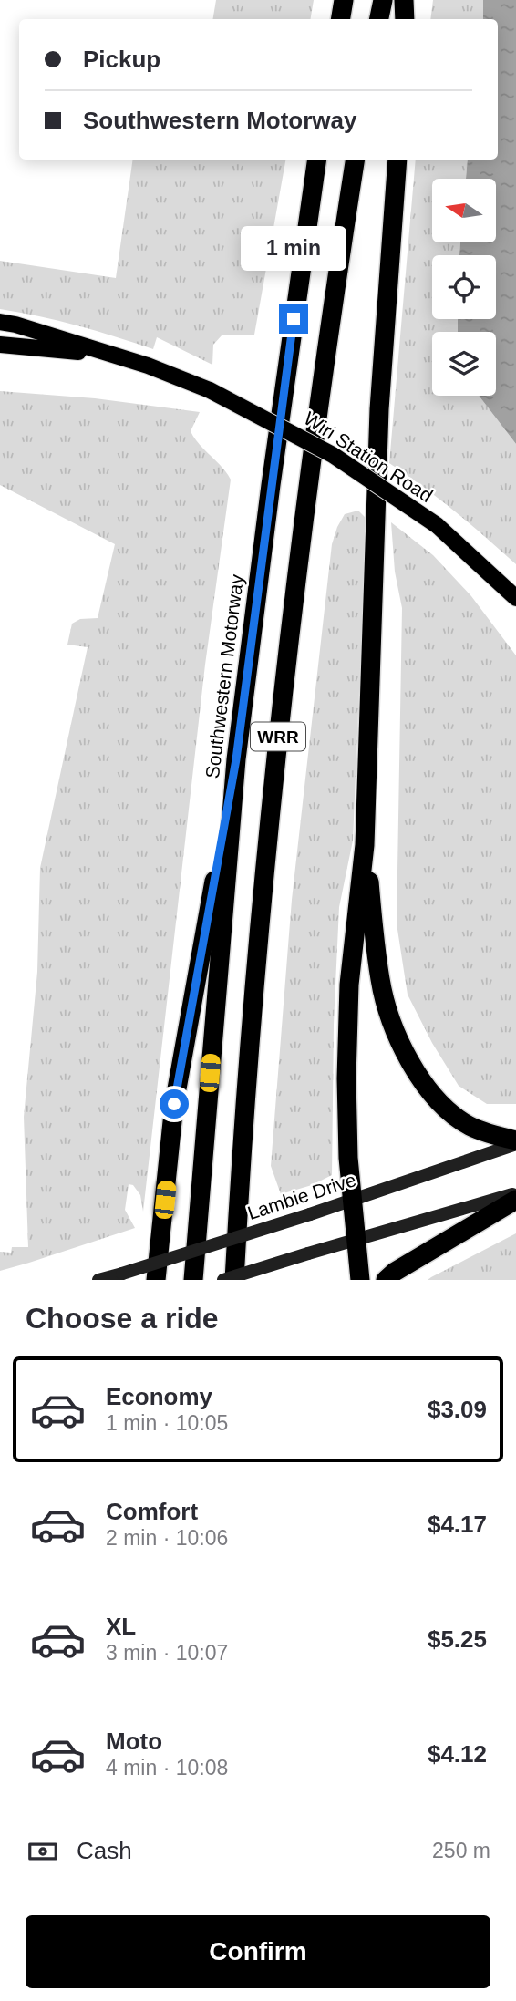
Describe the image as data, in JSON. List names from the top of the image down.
{
  "streets": {
    "highway": ["Southwestern Motorway", "WRR"],
    "main road": ["Wiri Station Road", "Lambie Drive"]
  },
  "north": "left",
  "page": {
    "banner": ["Pickup", "Southwestern Motorway"],
    "bubble": "1 min",
    "heading": "Choose a ride",
    "list": [
      {
        "name": "Economy",
        "note": "1 min · 10:05",
        "value": "$3.09"
      },
      {
        "name": "Comfort",
        "note": "2 min · 10:06",
        "value": "$4.17"
      },
      {
        "name": "XL",
        "note": "3 min · 10:07",
        "value": "$5.25"
      },
      {
        "name": "Moto",
        "note": "4 min · 10:08",
        "value": "$4.12"
      }
    ],
    "pay": ["Cash", "250 m"],
    "buttons": "Confirm"
  }
}
